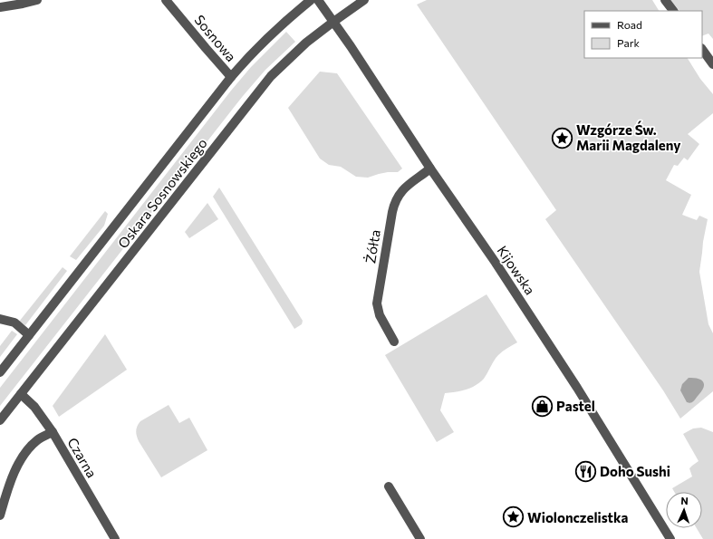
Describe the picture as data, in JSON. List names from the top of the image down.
{
  "streets": {
    "street": [
      "Sosnowa",
      "Oskara Sosnowskiego",
      "Żółta",
      "Kijowska",
      "Czarna"
    ]
  },
  "crossings": [
    ["Sosnowa", "Oskara Sosnowskiego"],
    ["Oskara Sosnowskiego", "Kijowska"],
    ["Oskara Sosnowskiego", "Czarna"],
    ["Żółta", "Kijowska"]
  ],
  "places": {
    "place": ["Wzgórze Św. Marii Magdaleny", "Wiolonczelistka"],
    "shop": ["Pastel"],
    "restaurant": ["Doho Sushi"]
  },
  "legend": ["Road", "Park"],
  "north": "top"
}
